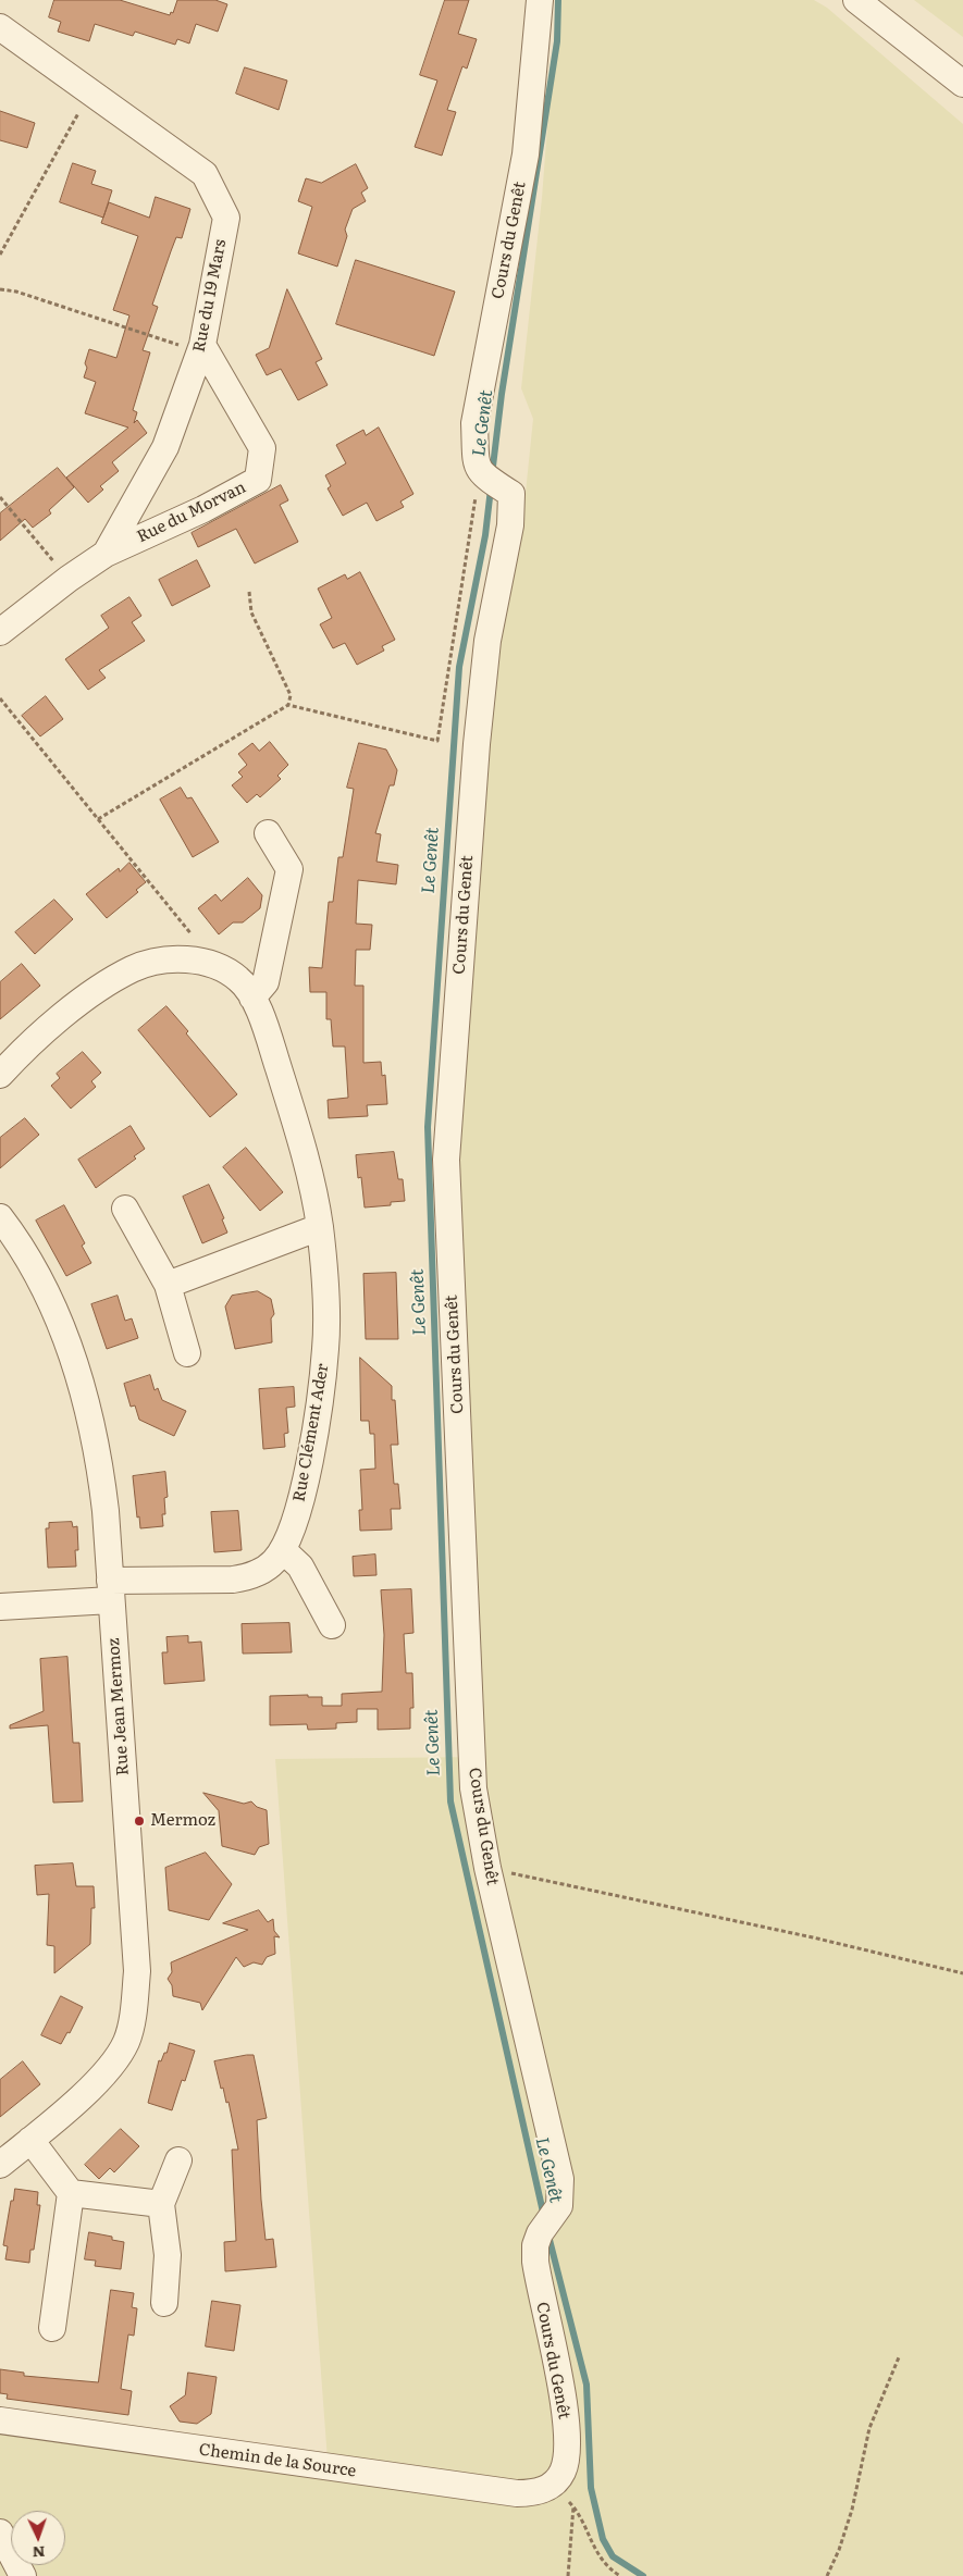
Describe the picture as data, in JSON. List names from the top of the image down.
{
  "streets": {
    "street": [
      "Cours du Genêt",
      "Rue du 19 Mars",
      "Rue du Morvan",
      "Rue Clément Ader",
      "Rue Jean Mermoz",
      "Chemin de la Source"
    ]
  },
  "crossings": [
    ["Cours du Genêt", "Chemin de la Source"],
    ["Rue du 19 Mars", "Rue du Morvan"],
    ["Rue Clément Ader", "Rue Jean Mermoz"]
  ],
  "water": ["Le Genêt"],
  "places": ["Mermoz"],
  "north": "bottom"
}
